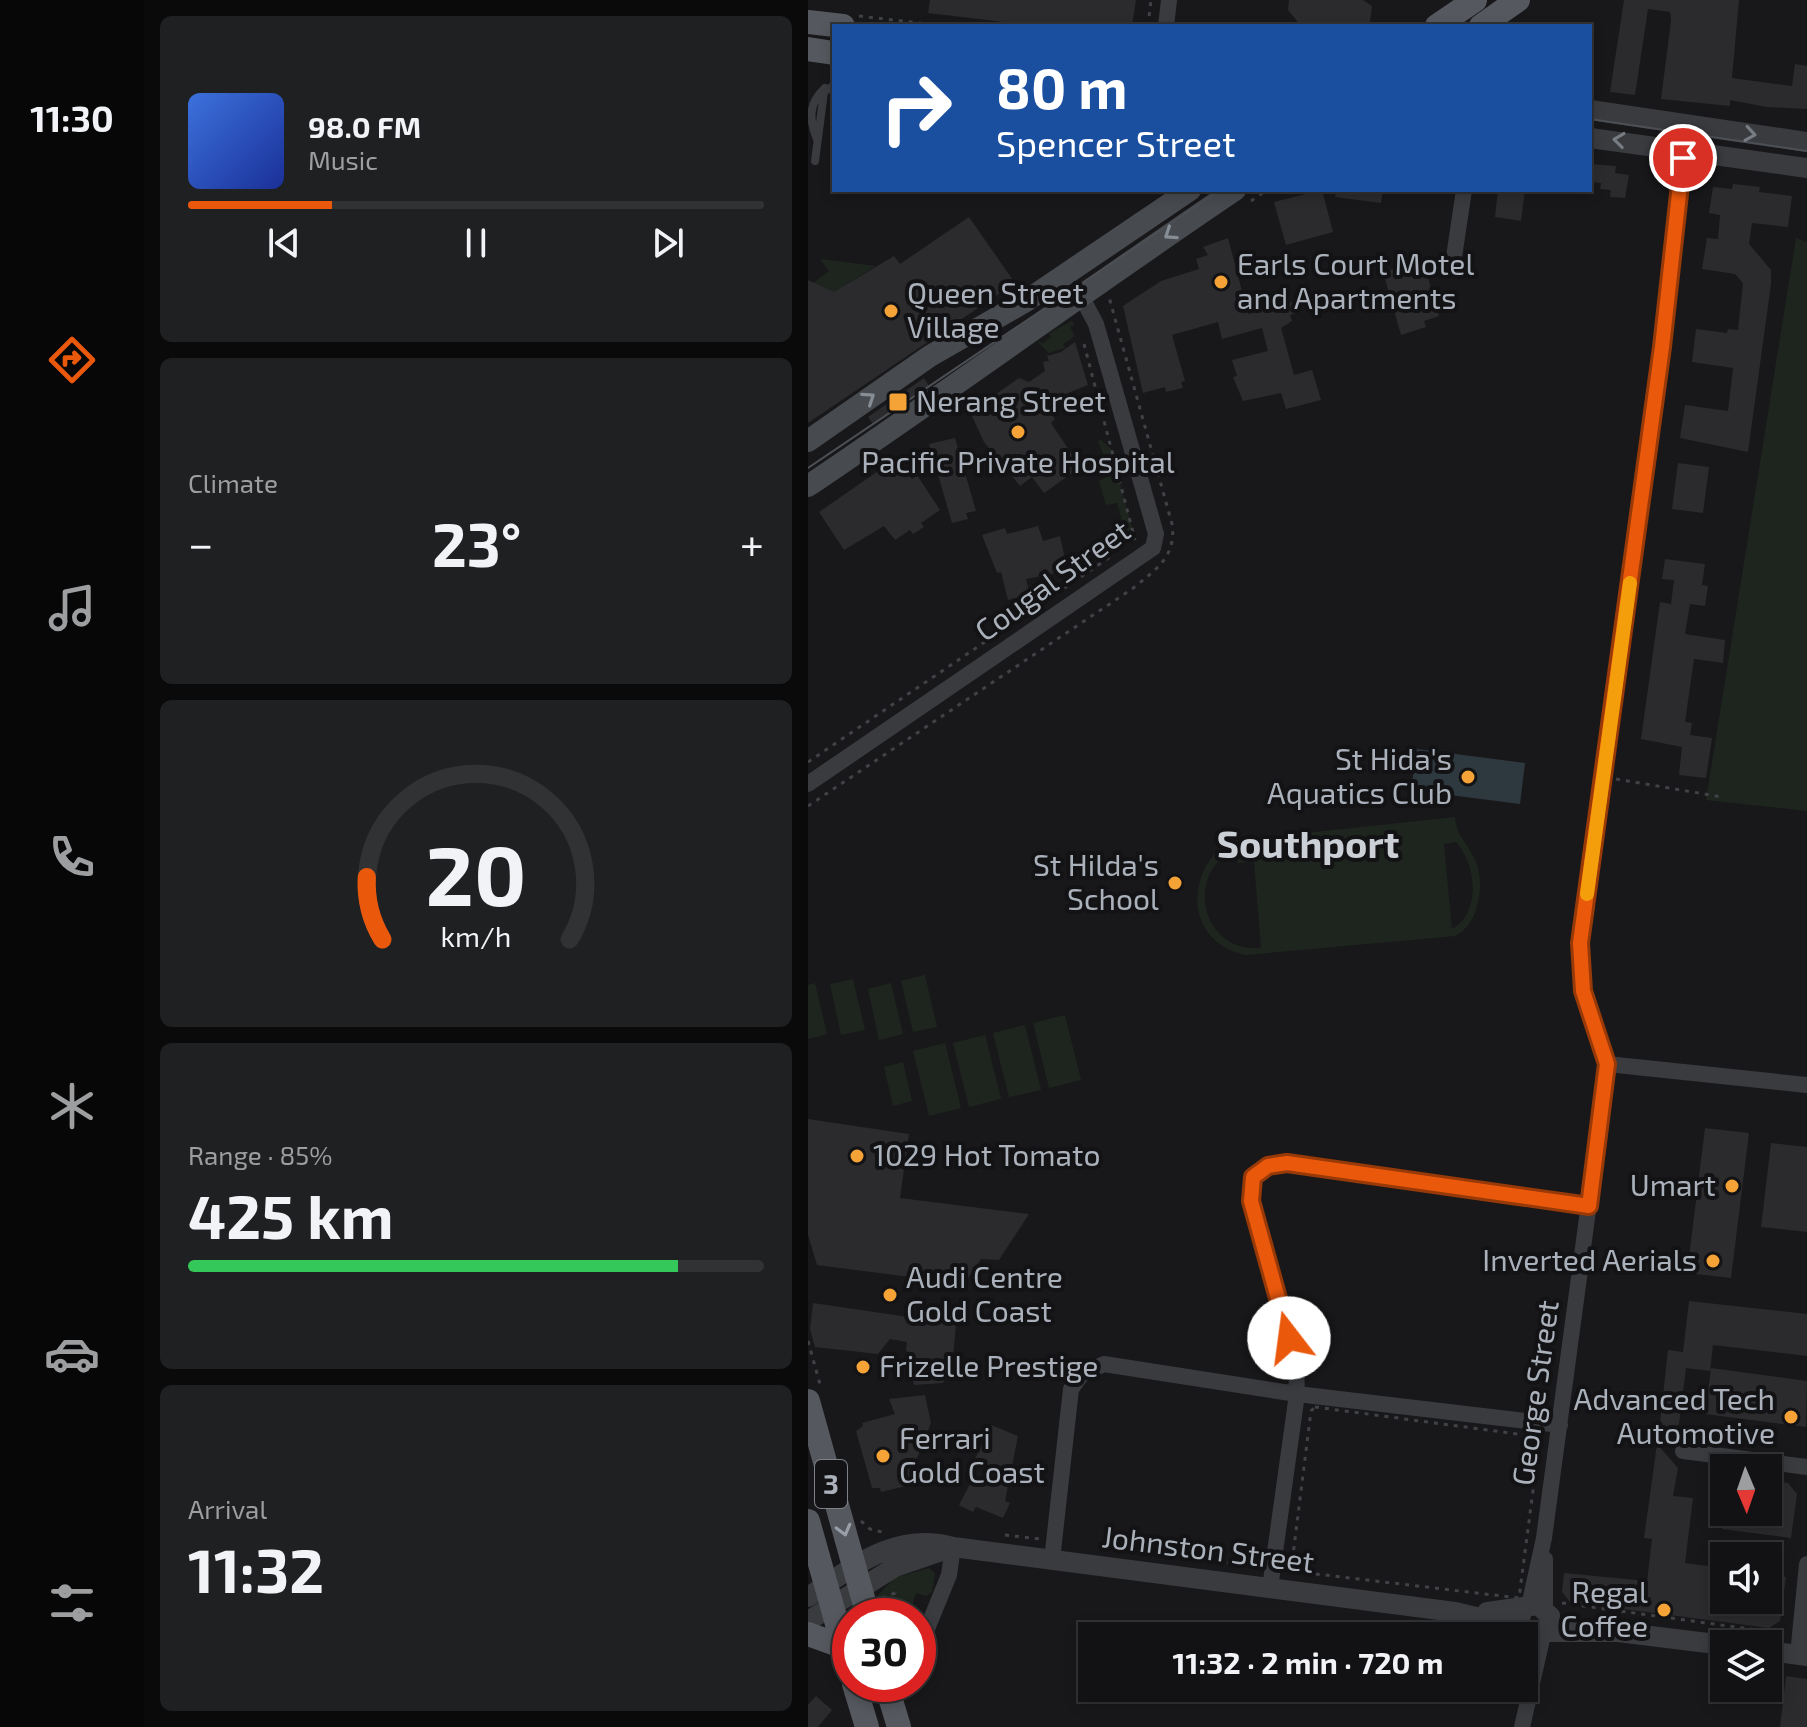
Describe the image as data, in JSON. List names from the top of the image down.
{
  "streets": {
    "main road": ["3"],
    "street": ["Cougal Street", "George Street", "Johnston Street"]
  },
  "crossings": [
    ["3", "Johnston Street"]
  ],
  "districts": ["Southport"],
  "places": {
    "other": [
      "Earls Court Motel and Apartments",
      "Queen Street Village",
      "Pacific Private Hospital",
      "St Hida's Aquatics Club",
      "St Hilda's School",
      "1029 Hot Tomato",
      "Umart",
      "Inverted Aerials",
      "Audi Centre Gold Coast",
      "Frizelle Prestige",
      "Advanced Tech Automotive",
      "Ferrari Gold Coast",
      "Regal Coffee"
    ],
    "transit": ["Nerang Street"]
  },
  "north": "bottom",
  "page": {
    "tabs": "11:30",
    "turn": ["80 m", "Spencer Street"],
    "song": ["98.0 FM", "Music"],
    "tile": [
      "Climate",
      ["Range · 85%", "425 km"],
      ["Arrival", "11:32"]
    ],
    "heat": ["−", "23°", "+"],
    "limit": "30",
    "trip": "11:32 · 2 min · 720 m",
    "gauge": ["20", "km/h"]
  }
}
